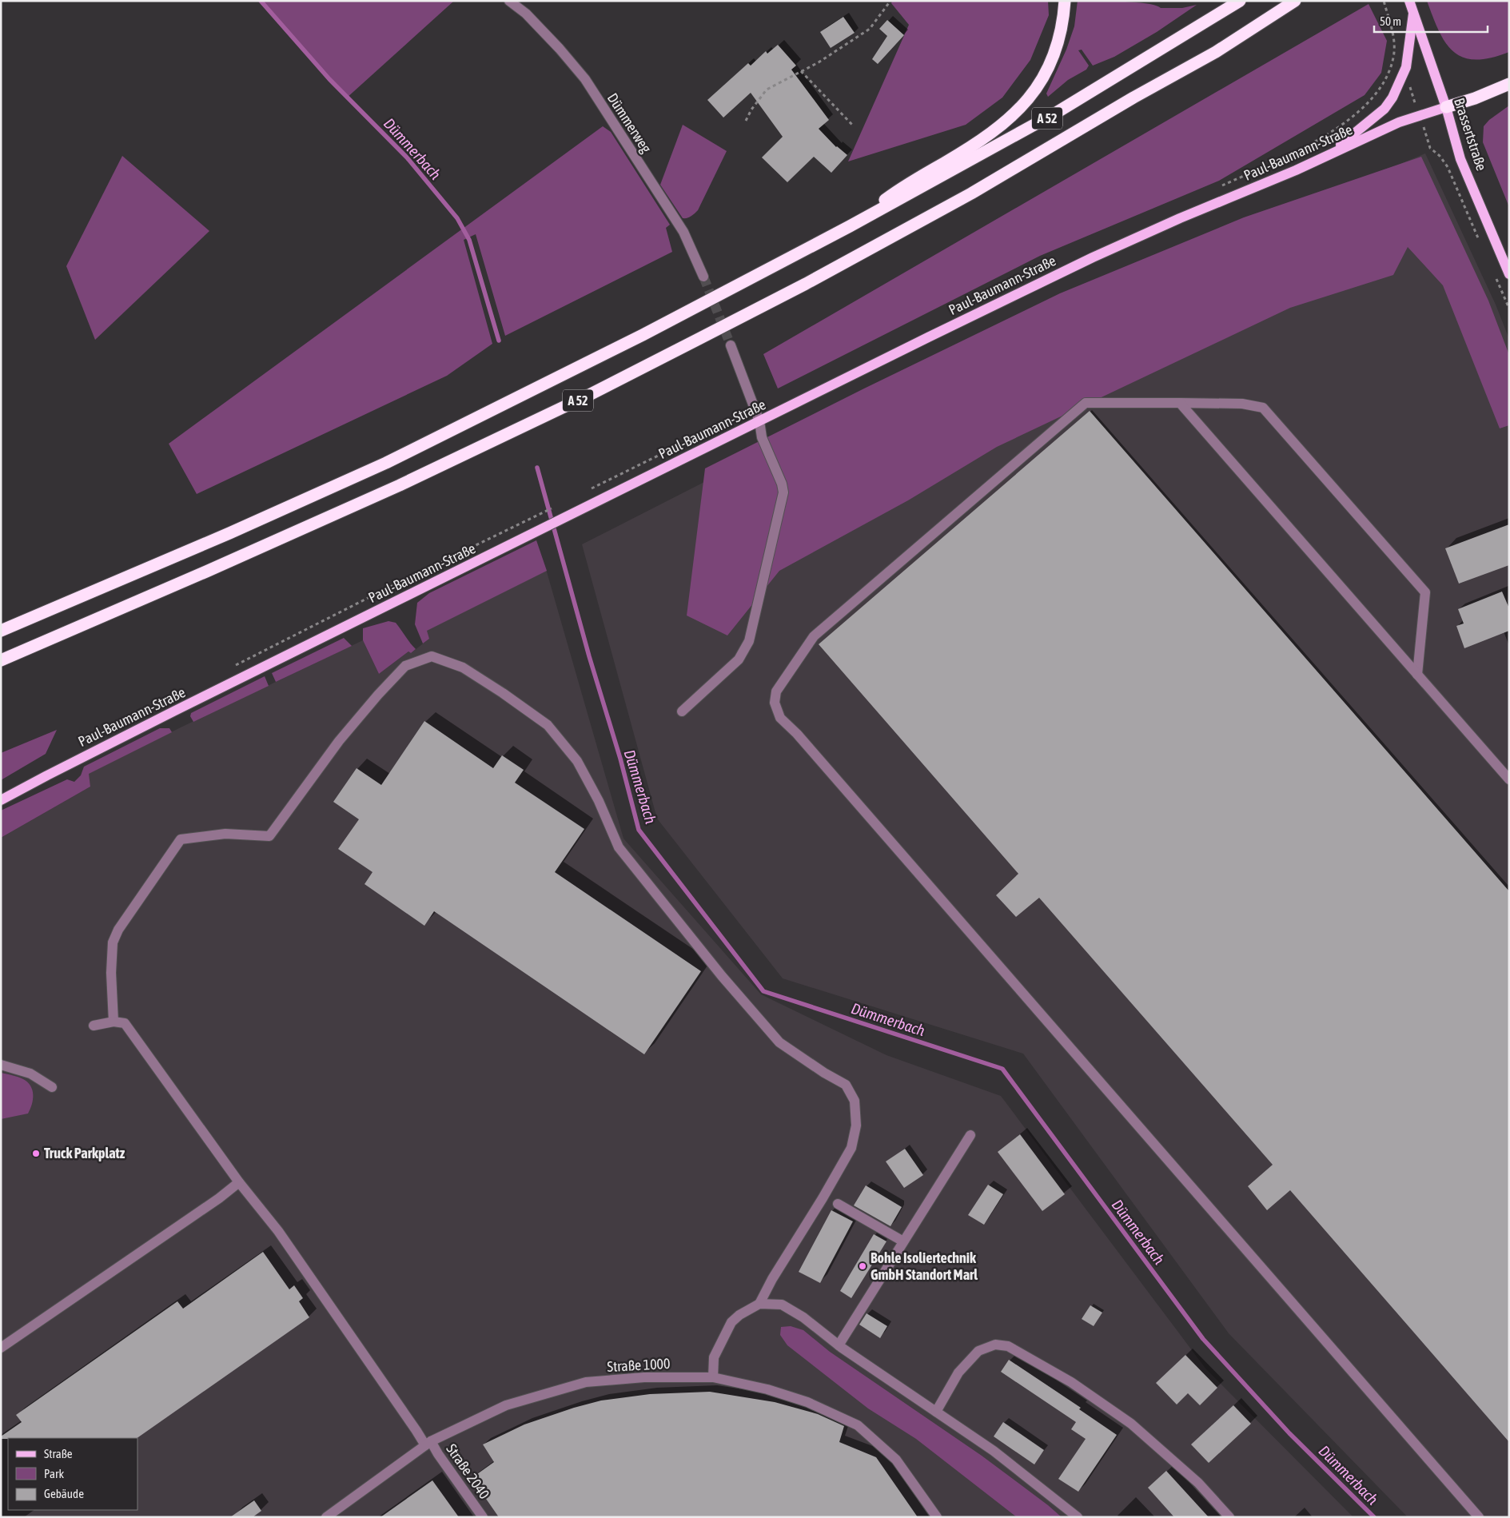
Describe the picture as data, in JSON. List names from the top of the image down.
{
  "streets": {
    "highway": ["A 52"],
    "main road": ["Brassertstraße", "Paul-Baumann-Straße"],
    "street": ["Dümmerweg", "Straße 1000", "Straße 2040"]
  },
  "crossings": [
    ["Brassertstraße", "Paul-Baumann-Straße"],
    ["Straße 1000", "Straße 2040"]
  ],
  "water": ["Dümmerbach"],
  "places": ["Truck Parkplatz", "Bohle Isoliertechnik GmbH Standort Marl"],
  "legend": ["Straße", "Park", "Gebäude"],
  "scale_bar": "50 m"
}
